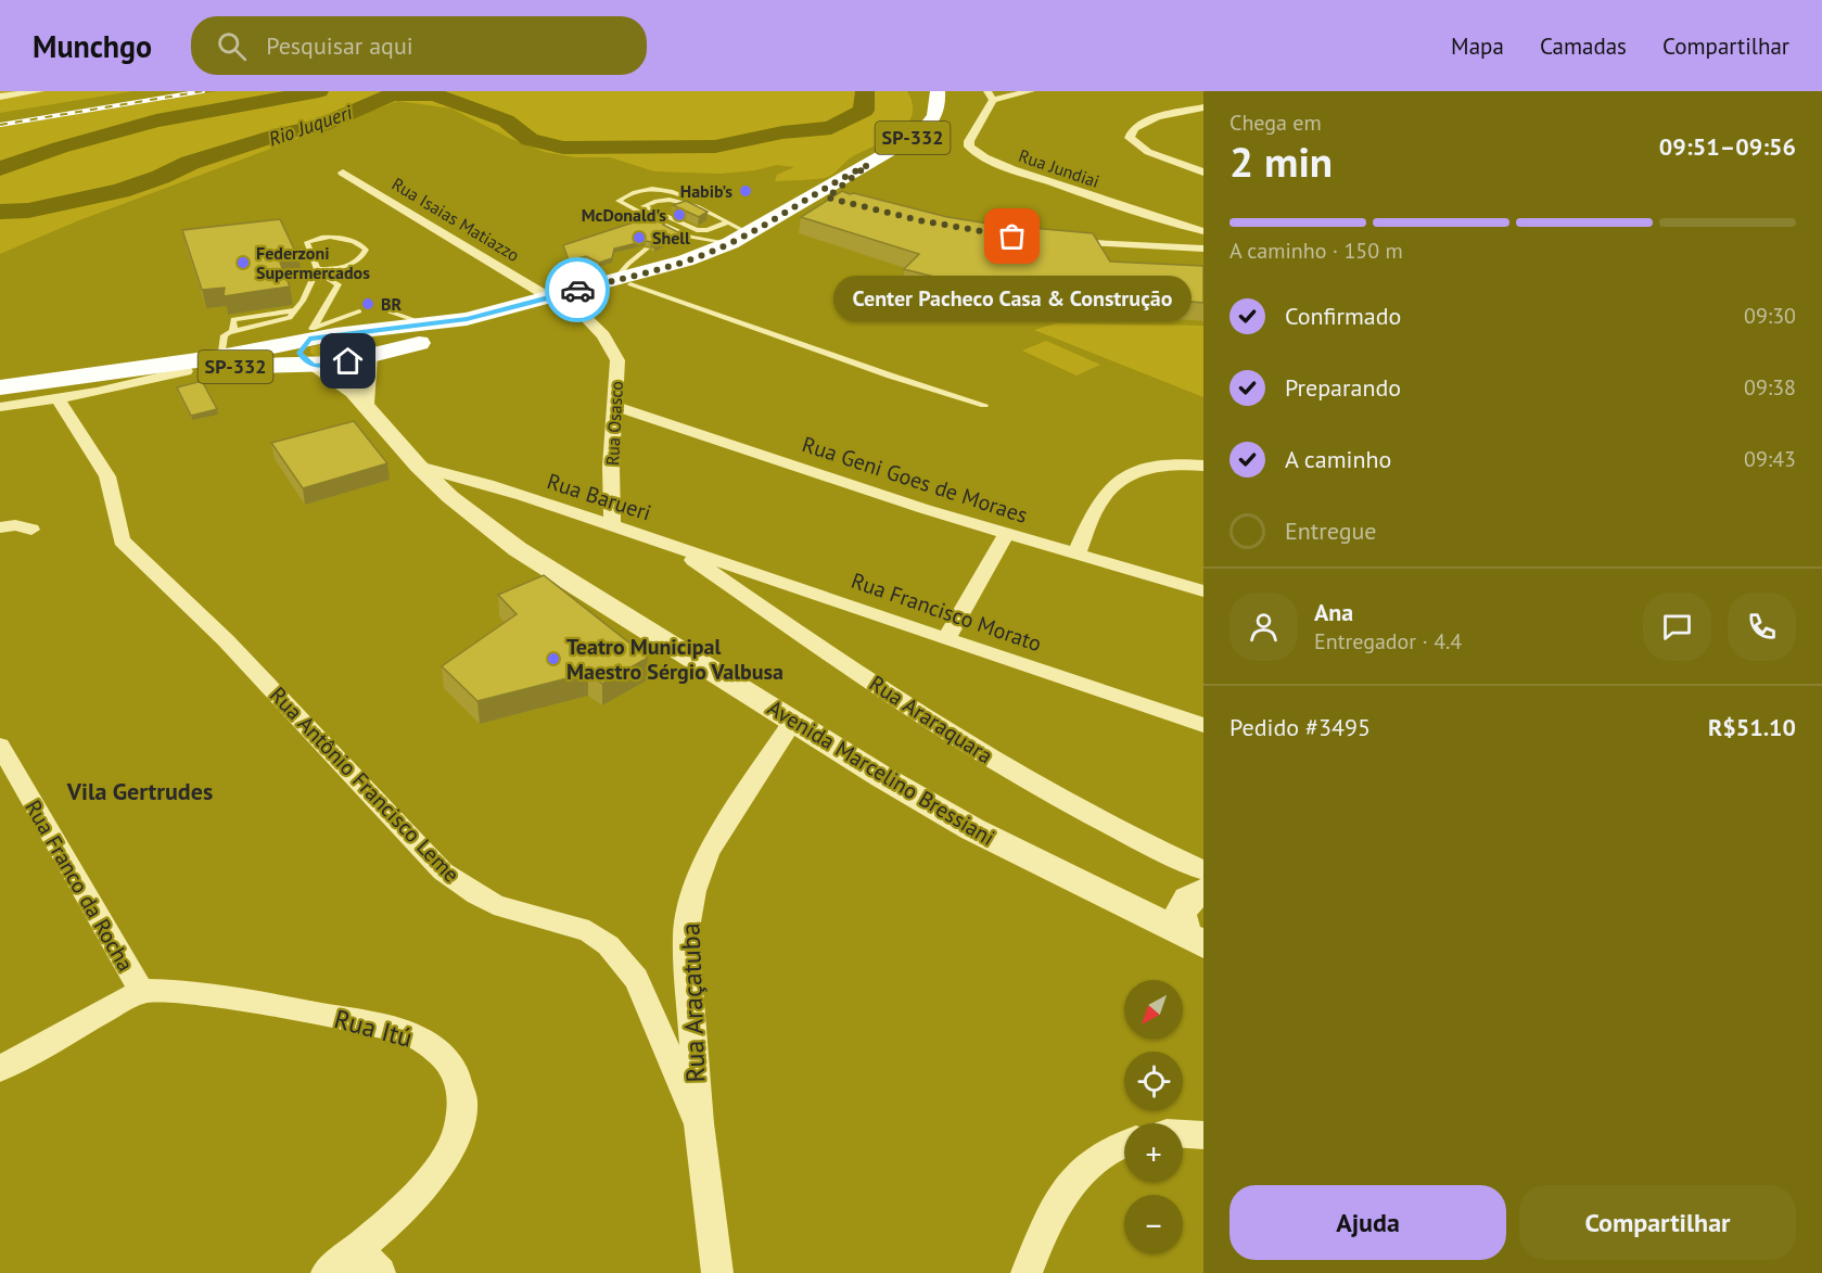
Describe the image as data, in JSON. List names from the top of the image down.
{
  "streets": {
    "main road": ["SP-332"],
    "street": [
      "Rua Jundiai",
      "Rua Isaias Matiazzo",
      "Rua Osasco",
      "Rua Geni Goes de Moraes",
      "Rua Barueri",
      "Rua Francisco Morato",
      "Rua Araraquara",
      "Avenida Marcelino Bressiani",
      "Rua Antônio Francisco Leme",
      "Rua Franco da Rocha",
      "Rua Araçatuba",
      "Rua Itú"
    ]
  },
  "crossings": [
    ["SP-332", "Rua Isaias Matiazzo"],
    ["SP-332", "Rua Osasco"],
    ["SP-332", "Avenida Marcelino Bressiani"],
    ["Rua Isaias Matiazzo", "Rua Osasco"],
    ["Rua Osasco", "Rua Geni Goes de Moraes"],
    ["Rua Osasco", "Rua Barueri"],
    ["Rua Barueri", "Rua Francisco Morato"],
    ["Rua Barueri", "Rua Araraquara"],
    ["Rua Barueri", "Avenida Marcelino Bressiani"],
    ["Rua Francisco Morato", "Rua Araraquara"],
    ["Avenida Marcelino Bressiani", "Rua Araçatuba"],
    ["Rua Antônio Francisco Leme", "Rua Araçatuba"],
    ["Rua Franco da Rocha", "Rua Itú"]
  ],
  "districts": ["Vila Gertrudes"],
  "water": ["Rio Juqueri"],
  "places": [
    "Habib's",
    "McDonald's",
    "Center Pacheco Casa & Construção",
    "Shell",
    "Federzoni Supermercados",
    "BR",
    "Teatro Municipal Maestro Sérgio Valbusa"
  ],
  "north": "bottom left",
  "page": {
    "header": "Munchgo",
    "search": "Pesquisar aqui",
    "nav": ["Mapa", "Camadas", "Compartilhar"],
    "heading": ["2 min", "Chega em", "09:51–09:56"],
    "panel": [
      "Ana",
      "Entregador · 4.4",
      "Pedido #3495",
      "R$51.10"
    ],
    "bar": "A caminho · 150 m",
    "bubble": "Center Pacheco Casa & Construção",
    "list": [
      ["Confirmado", "09:30"],
      ["Preparando", "09:38"],
      ["A caminho", "09:43"],
      "Entregue"
    ],
    "map_buttons": ["+", "−"],
    "buttons": ["Ajuda", "Compartilhar"]
  }
}
